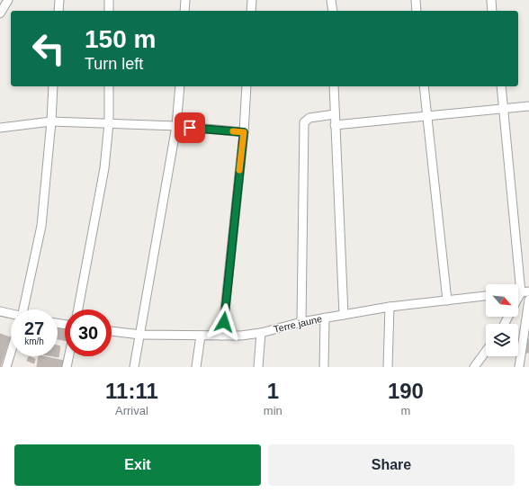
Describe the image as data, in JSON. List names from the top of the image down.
{
  "streets": {
    "street": ["Terre jaune"]
  },
  "north": "bottom right",
  "page": {
    "turn": ["150 m", "Turn left"],
    "speed": "27 km/h",
    "limit": "30",
    "eta": [
      "11:11",
      "Arrival",
      "1",
      "min",
      "190",
      "m"
    ],
    "buttons": ["Exit", "Share"]
  }
}
